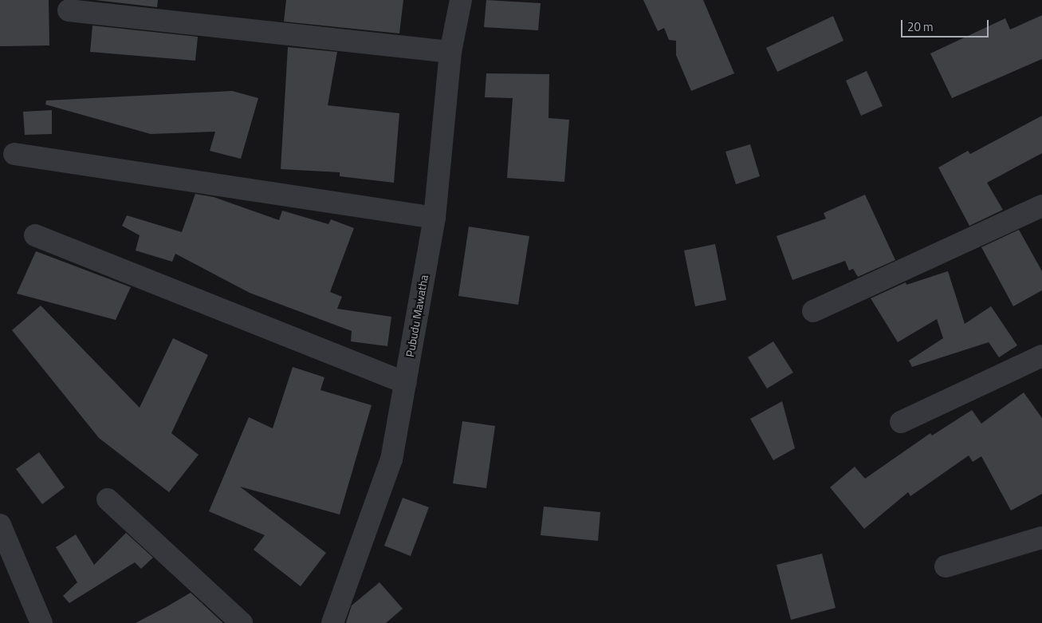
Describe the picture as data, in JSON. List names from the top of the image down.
{
  "streets": {
    "street": ["Pubudu Mawatha"]
  },
  "scale_bar": "20 m"
}
